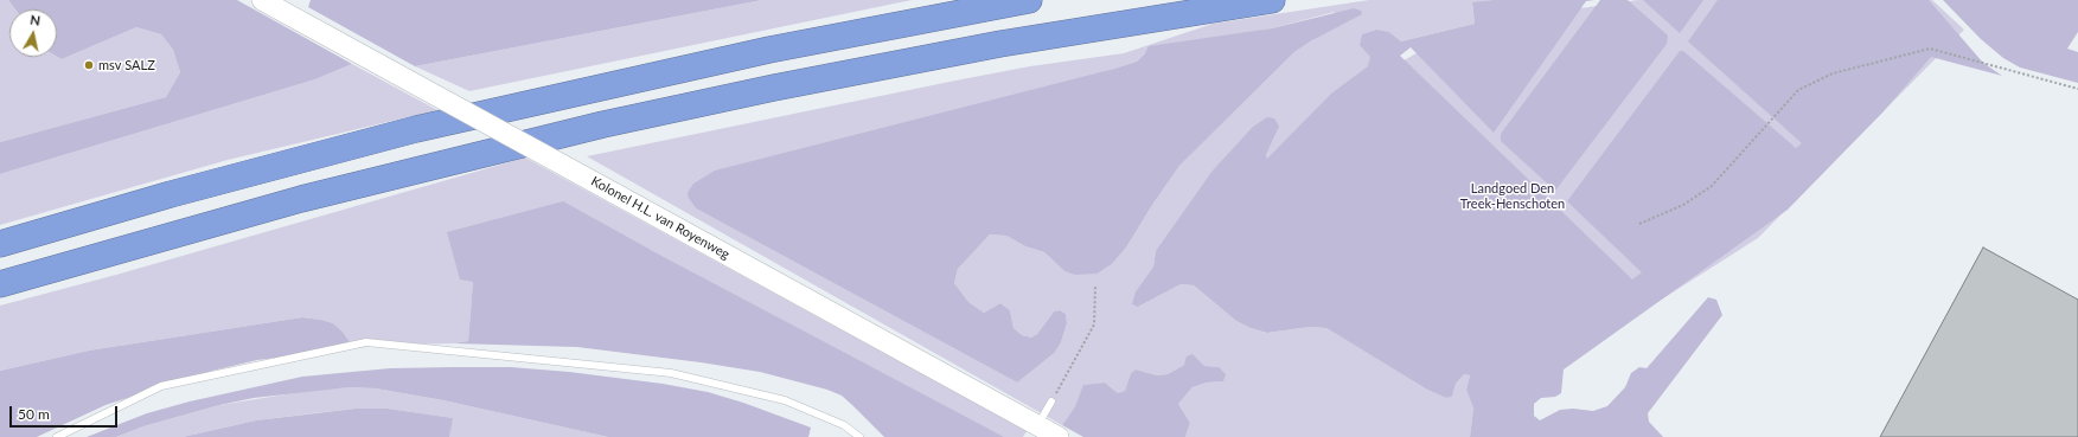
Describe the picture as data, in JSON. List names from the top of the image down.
{
  "streets": {
    "street": ["Kolonel H.L. van Royenweg"]
  },
  "parks": ["Landgoed Den Treek-Henschoten"],
  "places": ["msv SALZ"],
  "scale_bar": "50 m",
  "north": "top"
}
